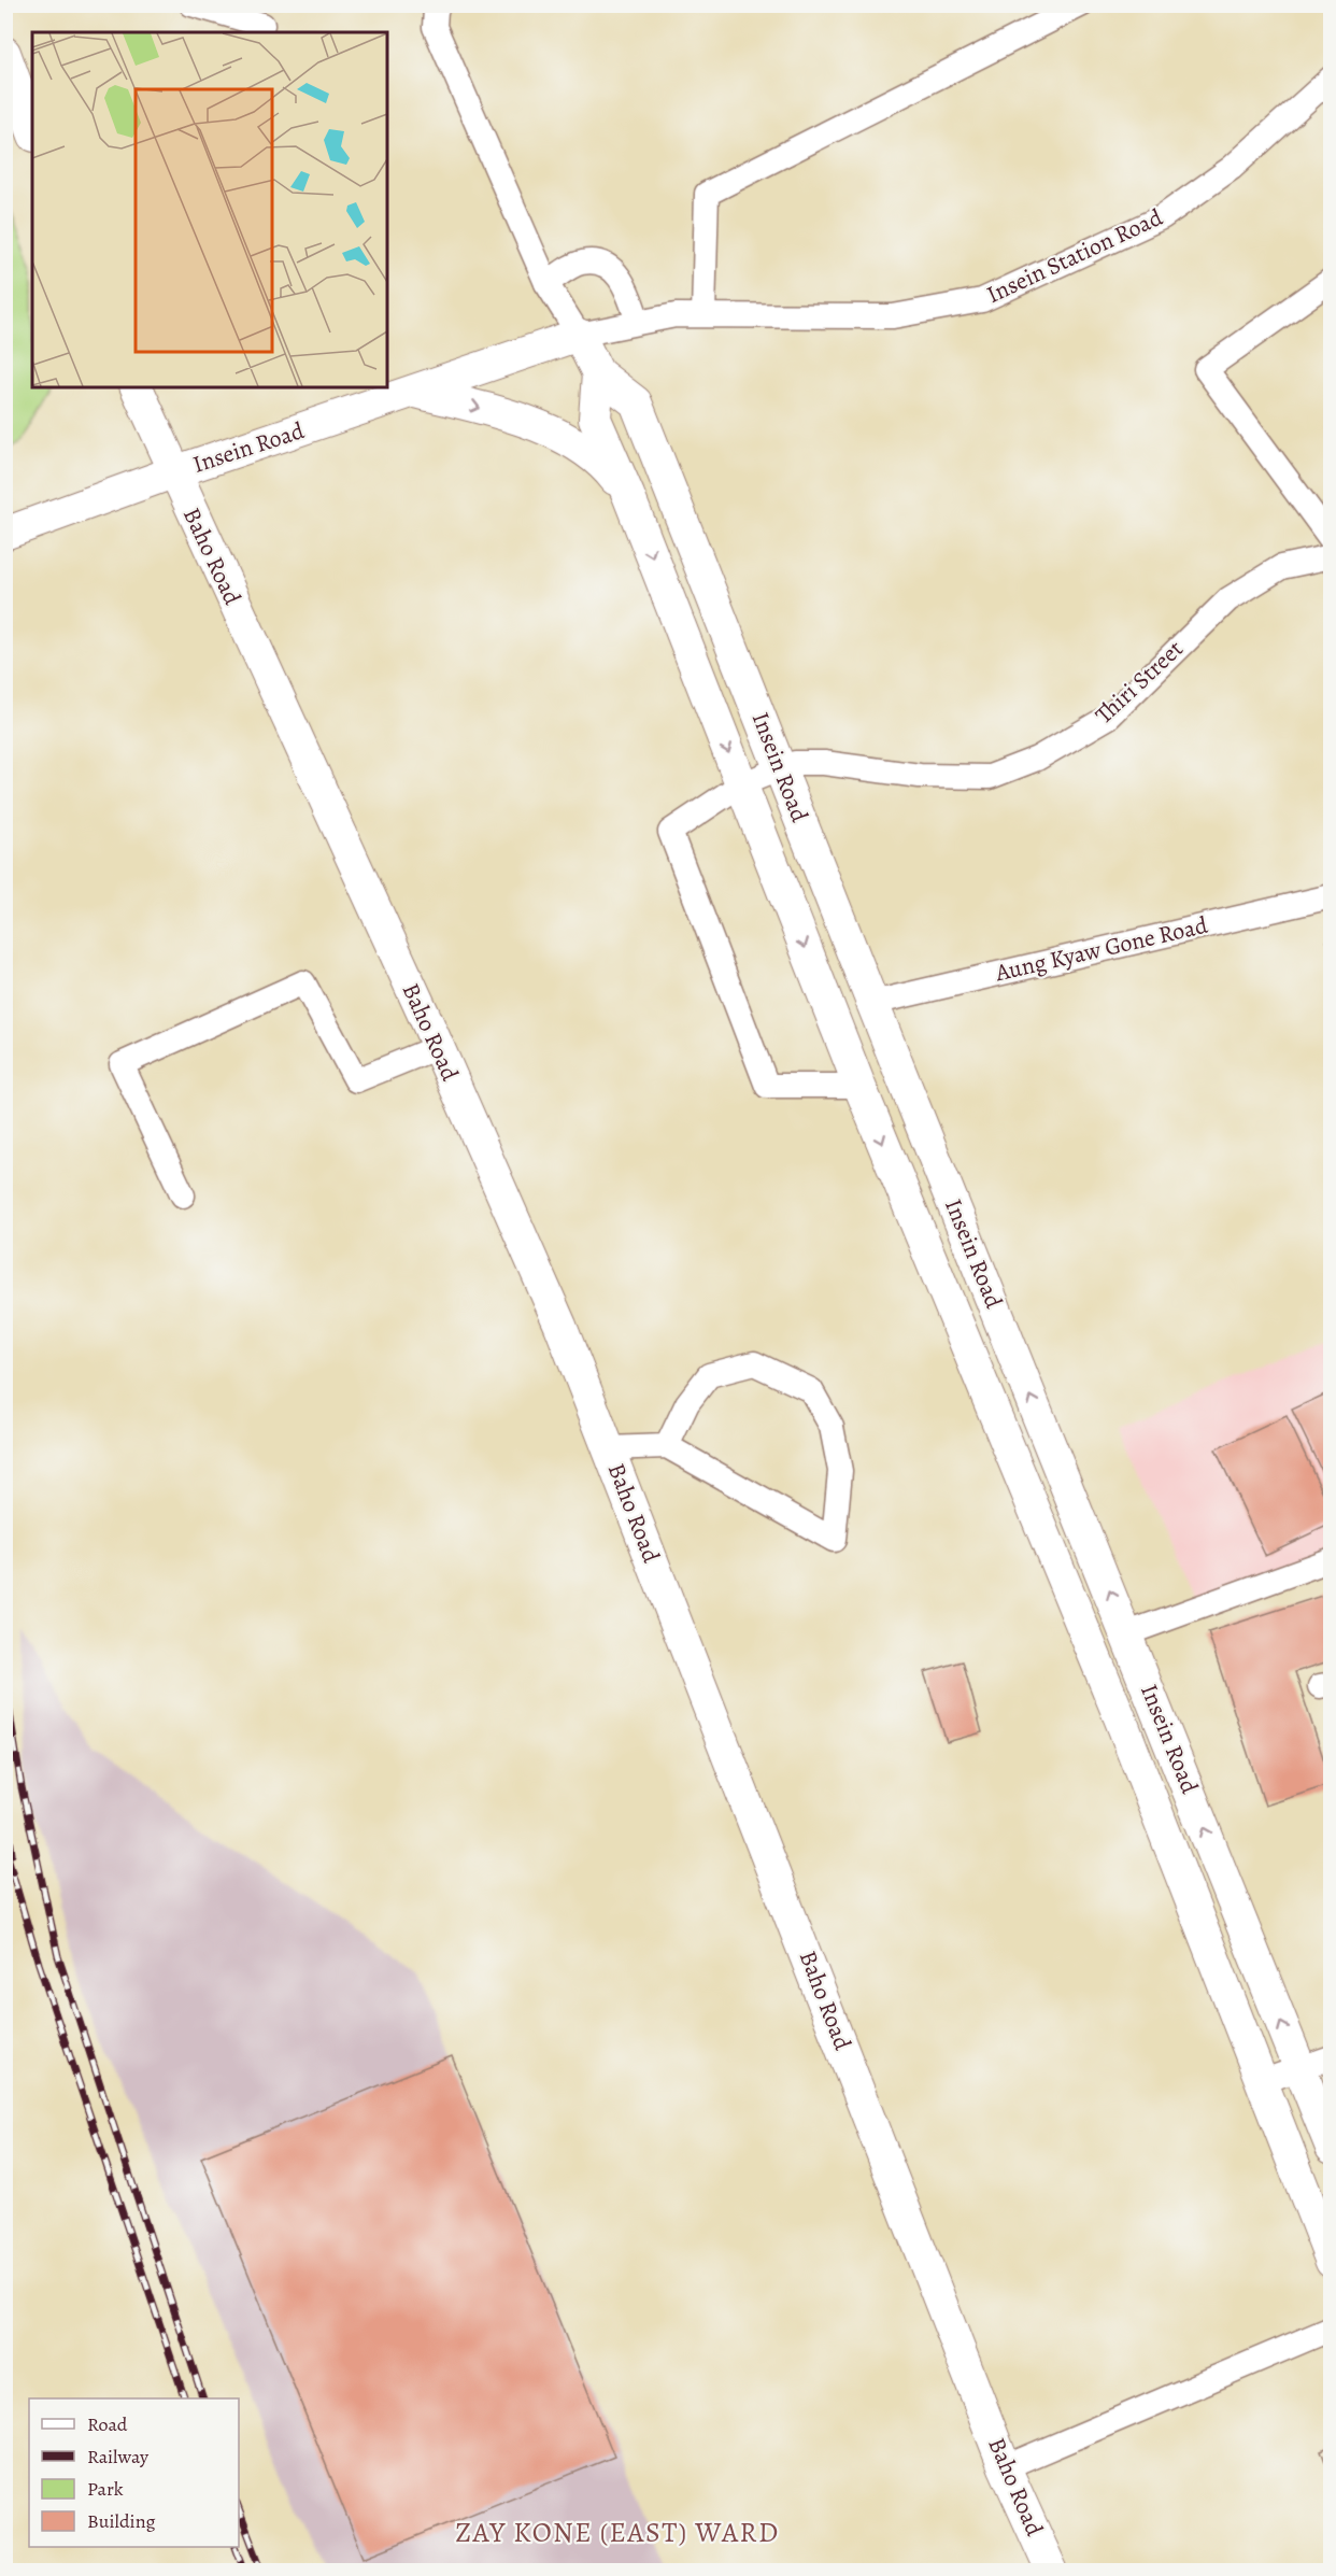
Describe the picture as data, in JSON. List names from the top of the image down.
{
  "streets": {
    "main road": ["Insein Road", "Baho Road"],
    "street": ["Insein Station Road", "Thiri Street", "Aung Kyaw Gone Road"]
  },
  "crossings": [
    ["Insein Station Road", "Insein Road"],
    ["Insein Road", "Baho Road"],
    ["Insein Road", "Thiri Street"],
    ["Insein Road", "Aung Kyaw Gone Road"]
  ],
  "districts": ["ZAY KONE (EAST) WARD"],
  "legend": [
    "Road",
    "Railway",
    "Park",
    "Building"
  ]
}
